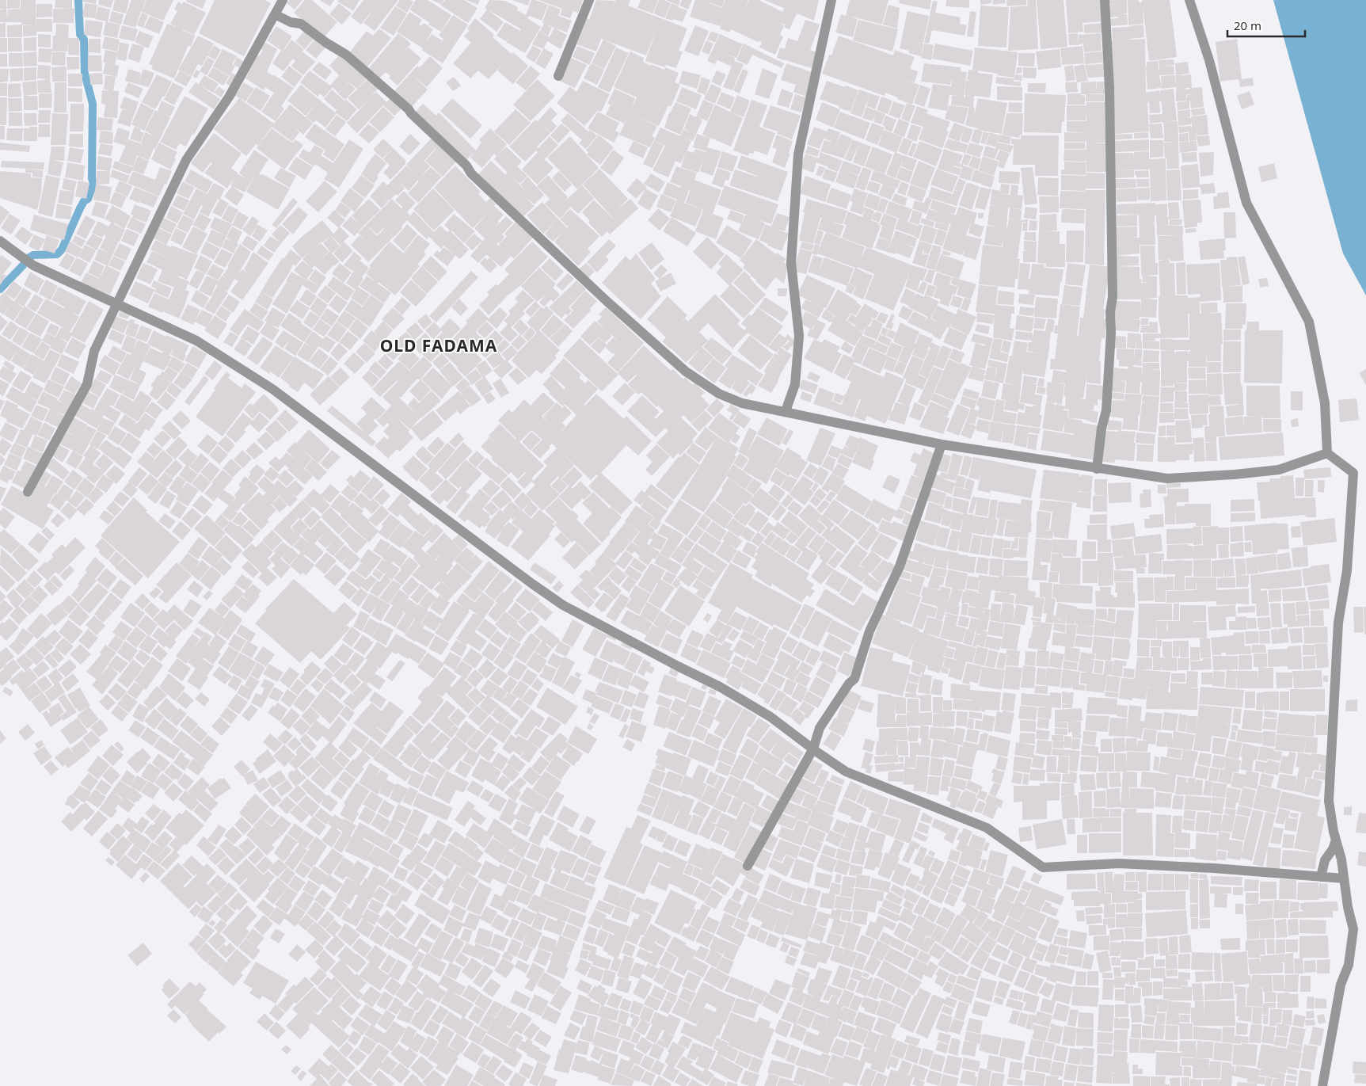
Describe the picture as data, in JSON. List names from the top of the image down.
{
  "districts": ["OLD FADAMA"],
  "scale_bar": "20 m"
}
